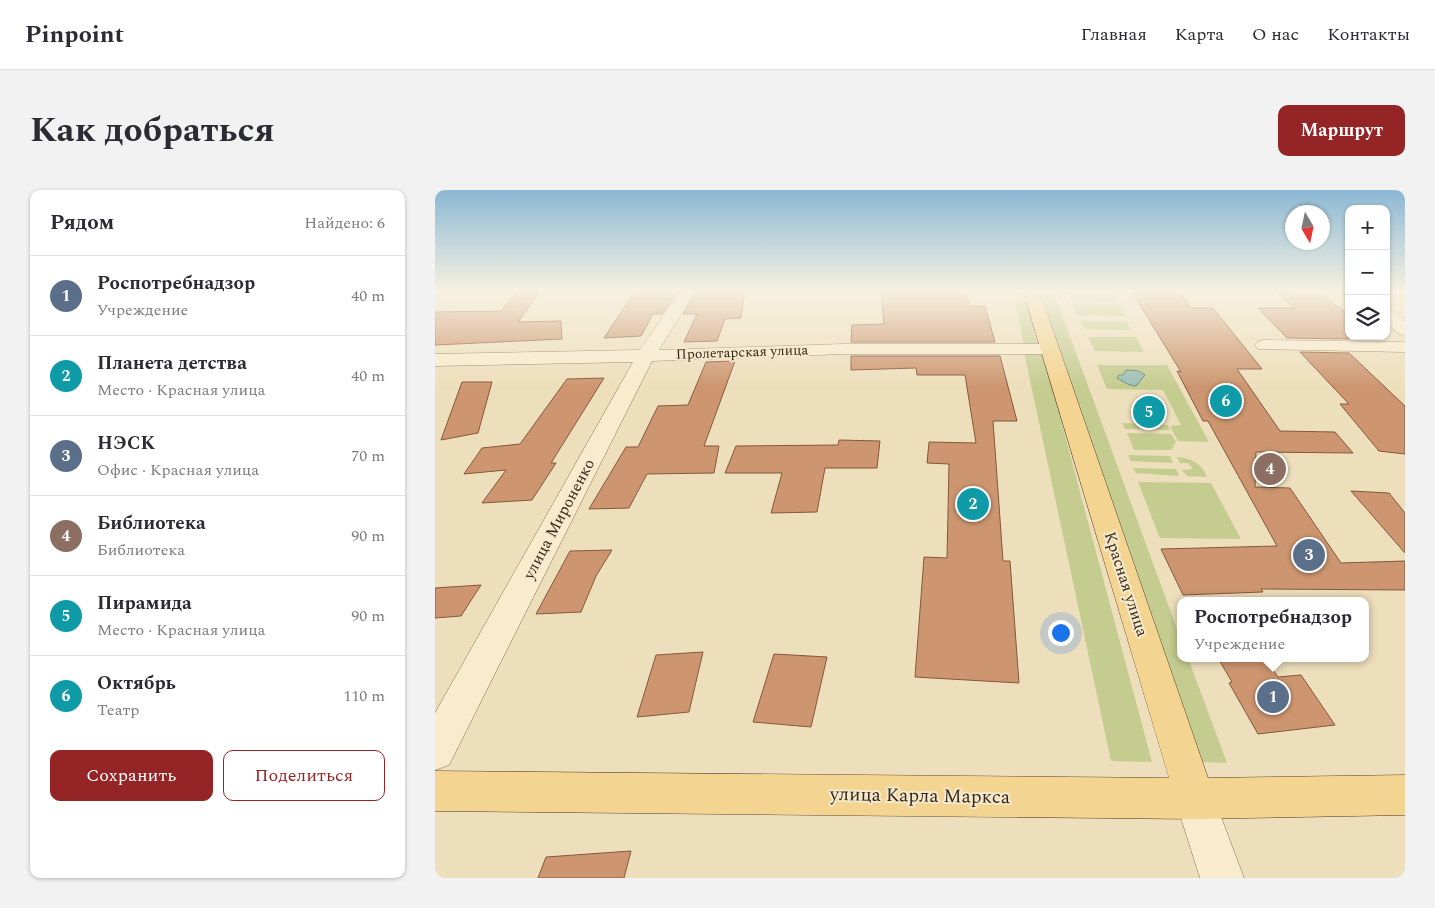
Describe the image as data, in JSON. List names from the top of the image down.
{
  "streets": {
    "main road": ["Красная улица", "улица Карла Маркса"],
    "street": ["Пролетарская улица", "улица Мироненко"]
  },
  "crossings": [
    ["Пролетарская улица", "улица Мироненко"],
    ["Пролетарская улица", "Красная улица"],
    ["Красная улица", "улица Карла Маркса"]
  ],
  "north": "bottom",
  "page": {
    "header": "Pinpoint",
    "nav": [
      "Главная",
      "Карта",
      "О нас",
      "Контакты"
    ],
    "title": "Как добраться",
    "buttons": [
      "Маршрут",
      ["Сохранить", "Поделиться"]
    ],
    "heading": ["Рядом", "Найдено: 6"],
    "map_buttons": ["+", "−"],
    "list": [
      {
        "mark": "1",
        "name": "Роспотребнадзор",
        "note": "Учреждение",
        "value": "40 m"
      },
      {
        "mark": "2",
        "name": "Планета детства",
        "note": "Место · Красная улица",
        "value": "40 m"
      },
      {
        "mark": "3",
        "name": "НЭСК",
        "note": "Офис · Красная улица",
        "value": "70 m"
      },
      {
        "mark": "4",
        "name": "Библиотека",
        "note": "Библиотека",
        "value": "90 m"
      },
      {
        "mark": "5",
        "name": "Пирамида",
        "note": "Место · Красная улица",
        "value": "90 m"
      },
      {
        "mark": "6",
        "name": "Октябрь",
        "note": "Театр",
        "value": "110 m"
      }
    ],
    "pins": [
      "6",
      "5",
      "4",
      "2",
      "3",
      "1"
    ],
    "popup": ["Роспотребнадзор", "Учреждение"]
  }
}
